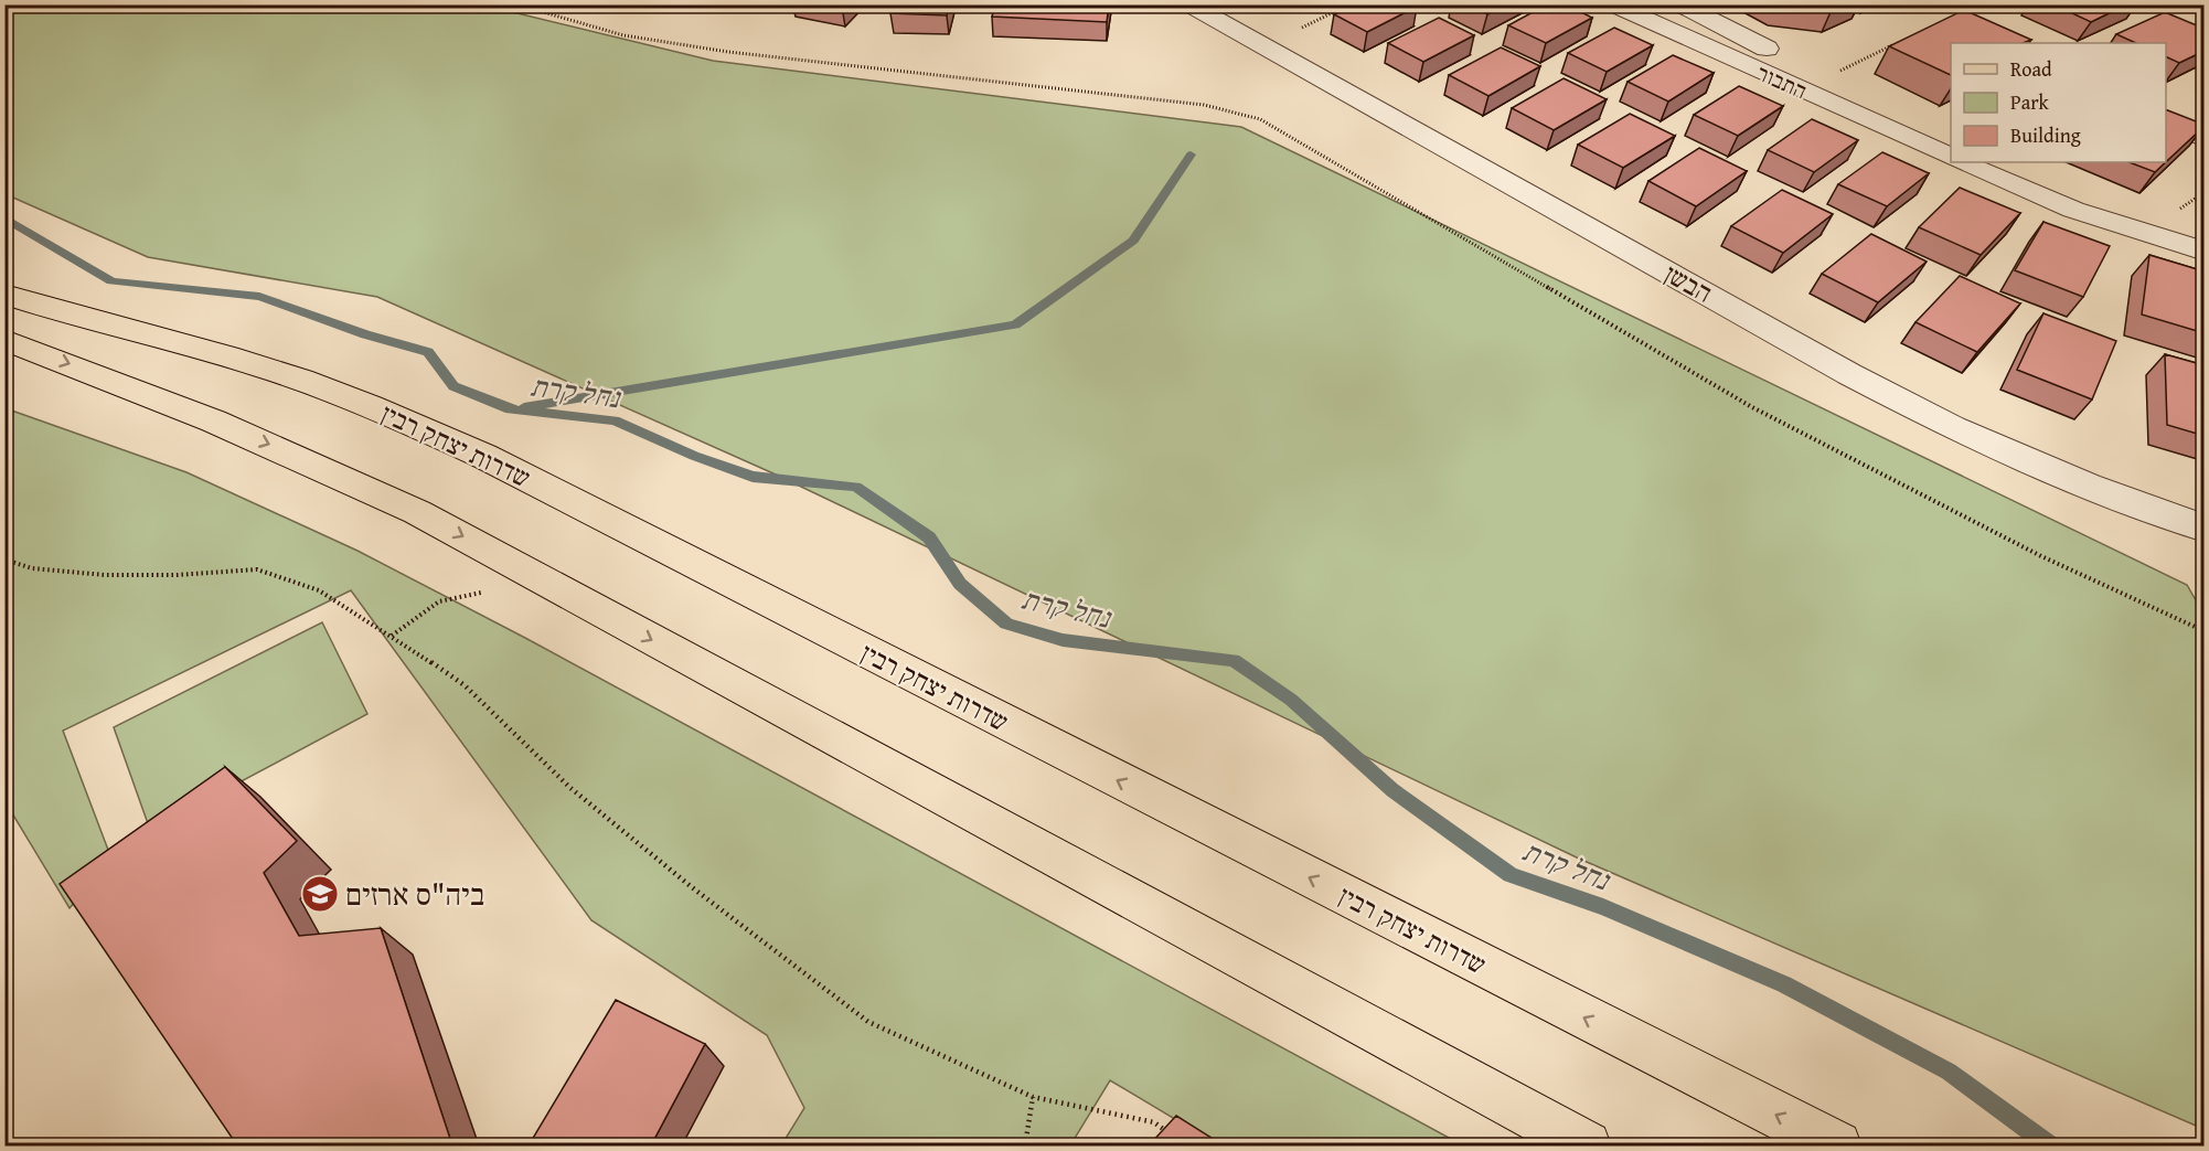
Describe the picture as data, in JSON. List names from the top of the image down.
{
  "streets": {
    "main road": ["שדרות יצחק רבין"],
    "street": ["התבור", "הבשן"]
  },
  "water": ["נחל קרת"],
  "places": {
    "school or university": ["ביה\"ס ארזים"]
  },
  "legend": ["Road", "Park", "Building"]
}
